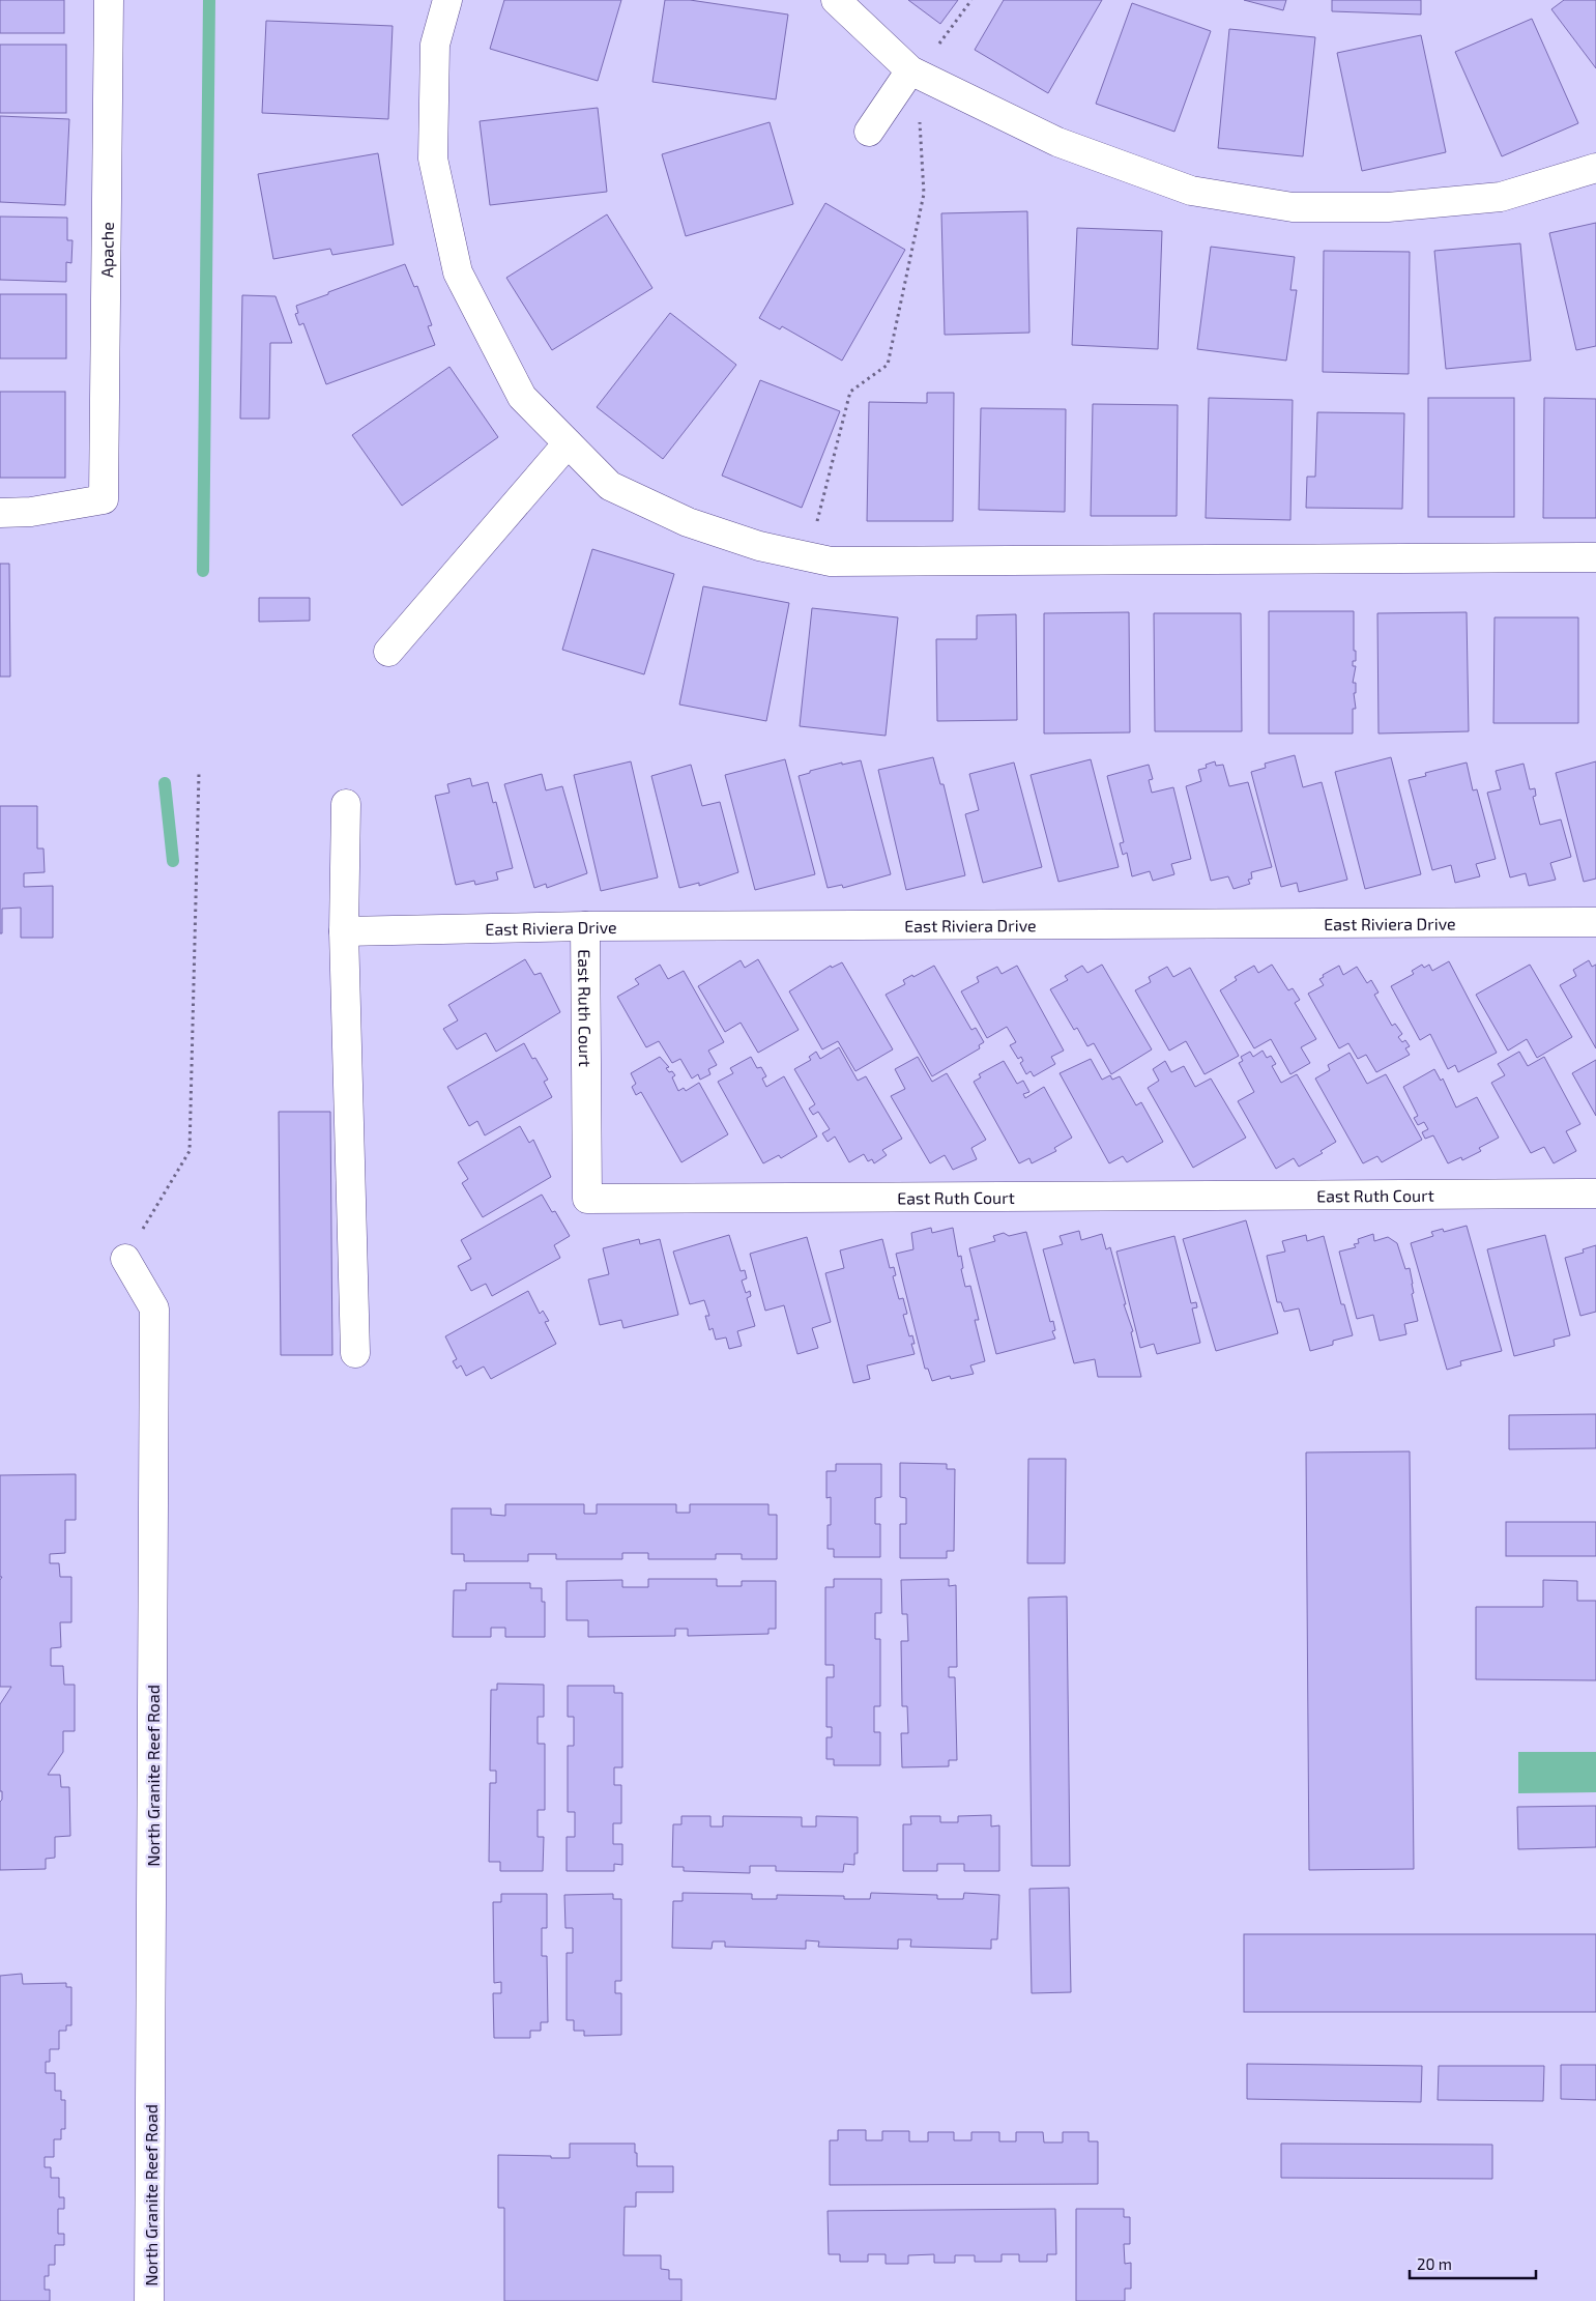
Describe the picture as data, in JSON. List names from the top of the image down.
{
  "streets": {
    "street": [
      "Apache",
      "East Riviera Drive",
      "East Ruth Court",
      "North Granite Reef Road"
    ]
  },
  "crossings": [
    ["East Riviera Drive", "East Ruth Court"]
  ],
  "scale_bar": "20 m"
}
